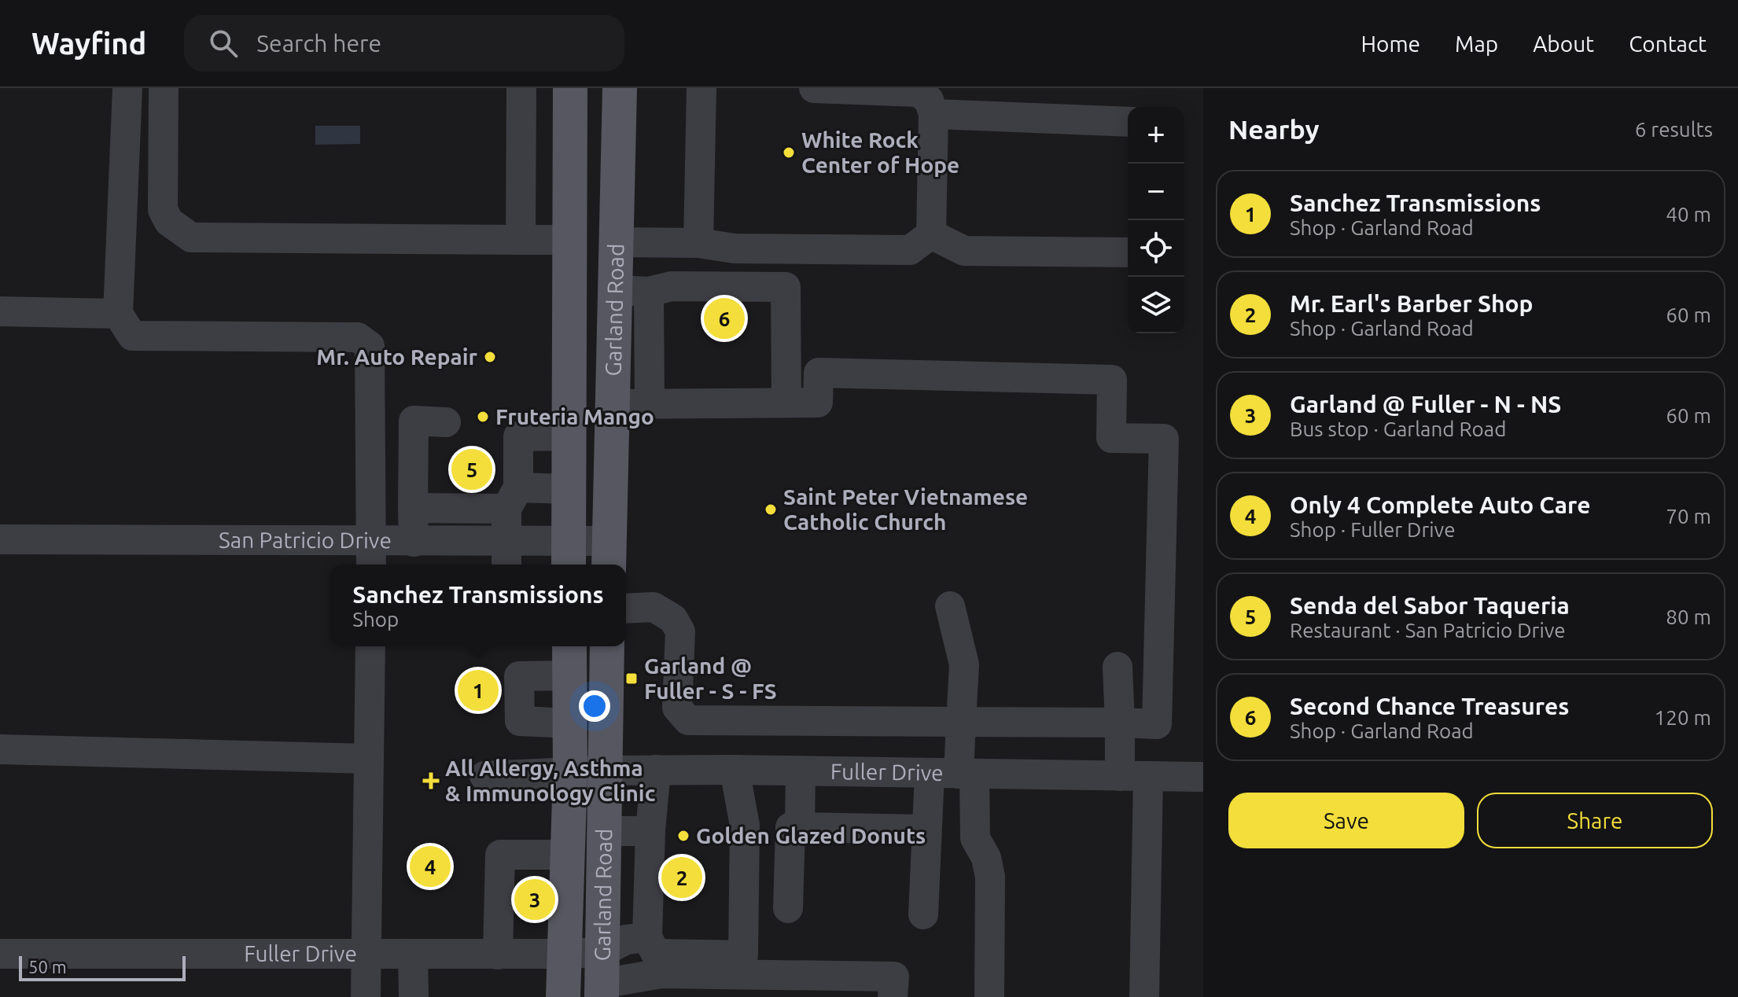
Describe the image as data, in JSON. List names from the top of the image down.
{
  "streets": {
    "main road": ["Garland Road"],
    "street": ["San Patricio Drive", "Fuller Drive"]
  },
  "crossings": [
    ["Garland Road", "San Patricio Drive"],
    ["Garland Road", "Fuller Drive"]
  ],
  "places": {
    "other": [
      "White Rock Center of Hope",
      "Mr. Auto Repair",
      "Fruteria Mango",
      "Saint Peter Vietnamese Catholic Church",
      "Golden Glazed Donuts"
    ],
    "transit": ["Garland @ Fuller - S - FS"],
    "health": ["All Allergy, Asthma & Immunology Clinic"]
  },
  "scale_bar": "50 m",
  "page": {
    "header": "Wayfind",
    "search": "Search here",
    "nav": [
      "Home",
      "Map",
      "About",
      "Contact"
    ],
    "heading": ["Nearby", "6 results"],
    "map_buttons": ["+", "−"],
    "list": [
      {
        "mark": "1",
        "name": "Sanchez Transmissions",
        "note": "Shop · Garland Road",
        "value": "40 m"
      },
      {
        "mark": "2",
        "name": "Mr. Earl's Barber Shop",
        "note": "Shop · Garland Road",
        "value": "60 m"
      },
      {
        "mark": "3",
        "name": "Garland @ Fuller - N - NS",
        "note": "Bus stop · Garland Road",
        "value": "60 m"
      },
      {
        "mark": "4",
        "name": "Only 4 Complete Auto Care",
        "note": "Shop · Fuller Drive",
        "value": "70 m"
      },
      {
        "mark": "5",
        "name": "Senda del Sabor Taqueria",
        "note": "Restaurant · San Patricio Drive",
        "value": "80 m"
      },
      {
        "mark": "6",
        "name": "Second Chance Treasures",
        "note": "Shop · Garland Road",
        "value": "120 m"
      }
    ],
    "pins": [
      "6",
      "5",
      "1",
      "4",
      "2",
      "3"
    ],
    "popup": ["Sanchez Transmissions", "Shop"],
    "buttons": ["Save", "Share"],
    "scale": "50 m"
  }
}
